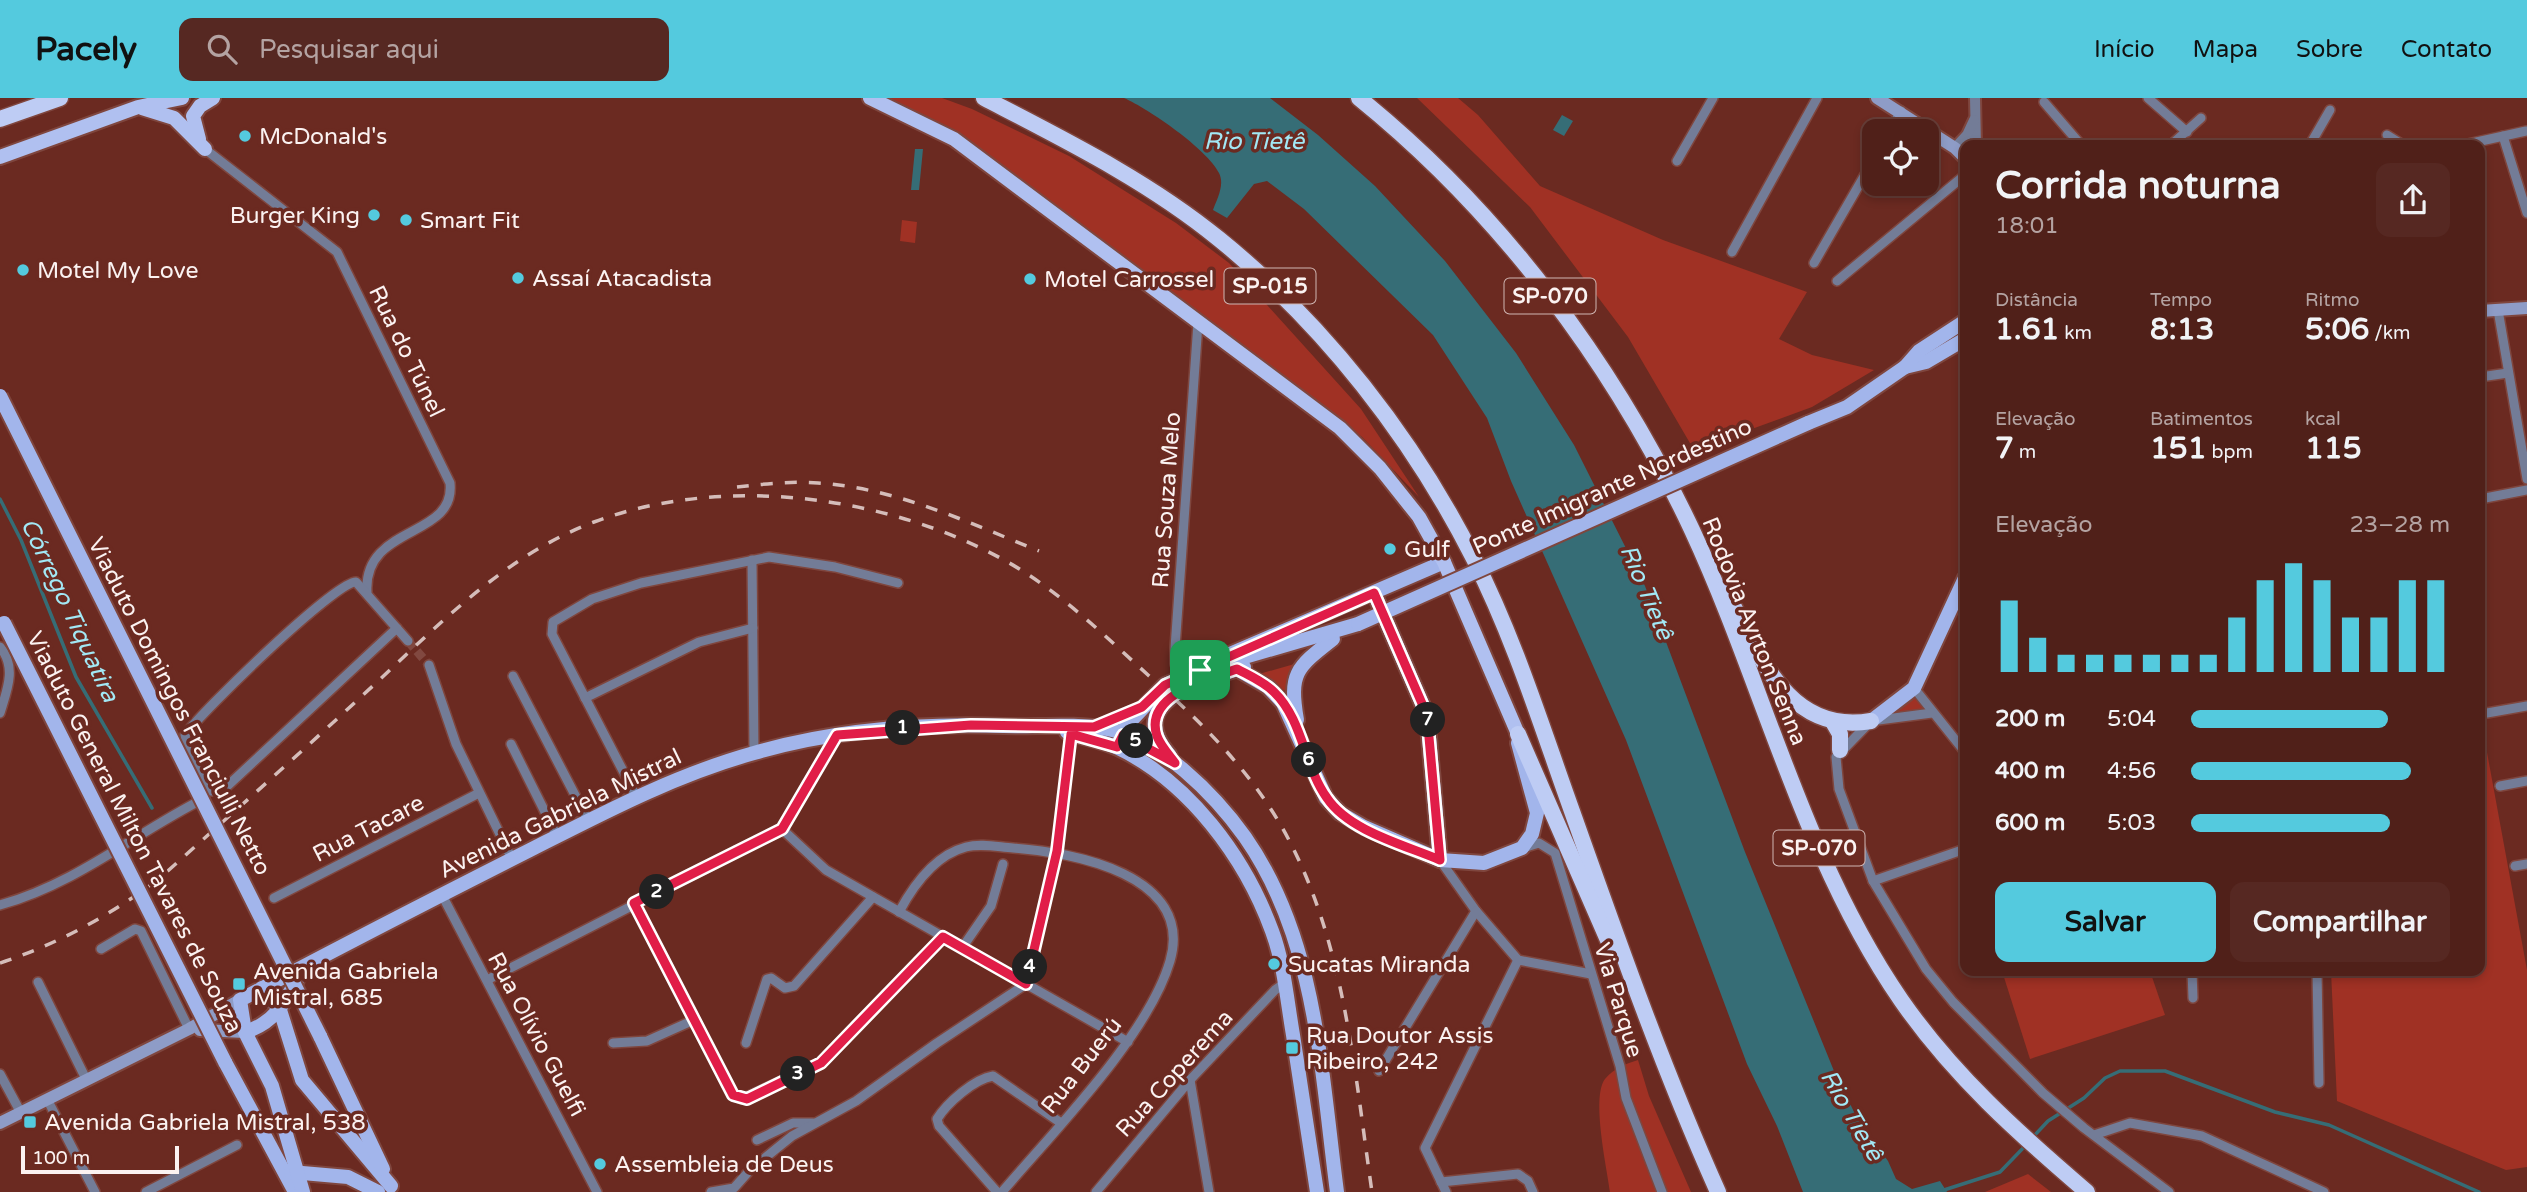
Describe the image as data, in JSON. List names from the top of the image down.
{
  "streets": {
    "highway": ["SP-015", "SP-070", "Rodovia Ayrton Senna"],
    "main road": [
      "Ponte Imigrante Nordestino",
      "Viaduto Domingos Franciulli Netto",
      "Avenida Gabriela Mistral",
      "Viaduto General Milton Tavares de Souza"
    ],
    "street": [
      "Rua do Túnel",
      "Rua Souza Melo",
      "Rua Tacare",
      "Via Parque",
      "Rua Olívio Guelfi",
      "Rua Buerú",
      "Rua Coperema"
    ]
  },
  "crossings": [
    ["Avenida Gabriela Mistral", "Rua Olívio Guelfi"]
  ],
  "water": ["Rio Tietê", "Córrego Tiquatira"],
  "places": {
    "other": [
      "McDonald's",
      "Burger King",
      "Smart Fit",
      "Motel My Love",
      "Assaí Atacadista",
      "Motel Carrossel",
      "Gulf",
      "Sucatas Miranda",
      "Assembleia de Deus"
    ],
    "transit": ["Avenida Gabriela Mistral, 685", "Rua Doutor Assis Ribeiro, 242", "Avenida Gabriela Mistral, 538"]
  },
  "scale_bar": "100 m",
  "page": {
    "header": "Pacely",
    "search": "Pesquisar aqui",
    "nav": [
      "Início",
      "Mapa",
      "Sobre",
      "Contato"
    ],
    "heading": ["Corrida noturna", "18:01"],
    "stats": [
      ["Distância", "1.61 km"],
      ["Tempo", "8:13"],
      ["Ritmo", "5:06 /km"],
      ["Elevação", "7 m"],
      ["Batimentos", "151 bpm"],
      ["kcal", "115"]
    ],
    "chart": ["Elevação", "23–28 m"],
    "list": [
      {
        "name": "200 m",
        "note": "5:04"
      },
      {
        "name": "400 m",
        "note": "4:56"
      },
      {
        "name": "600 m",
        "note": "5:03"
      }
    ],
    "pins": [
      "7",
      "1",
      "5",
      "6",
      "2",
      "4",
      "3"
    ],
    "buttons": ["Salvar", "Compartilhar"],
    "scale": "100 m"
  }
}
